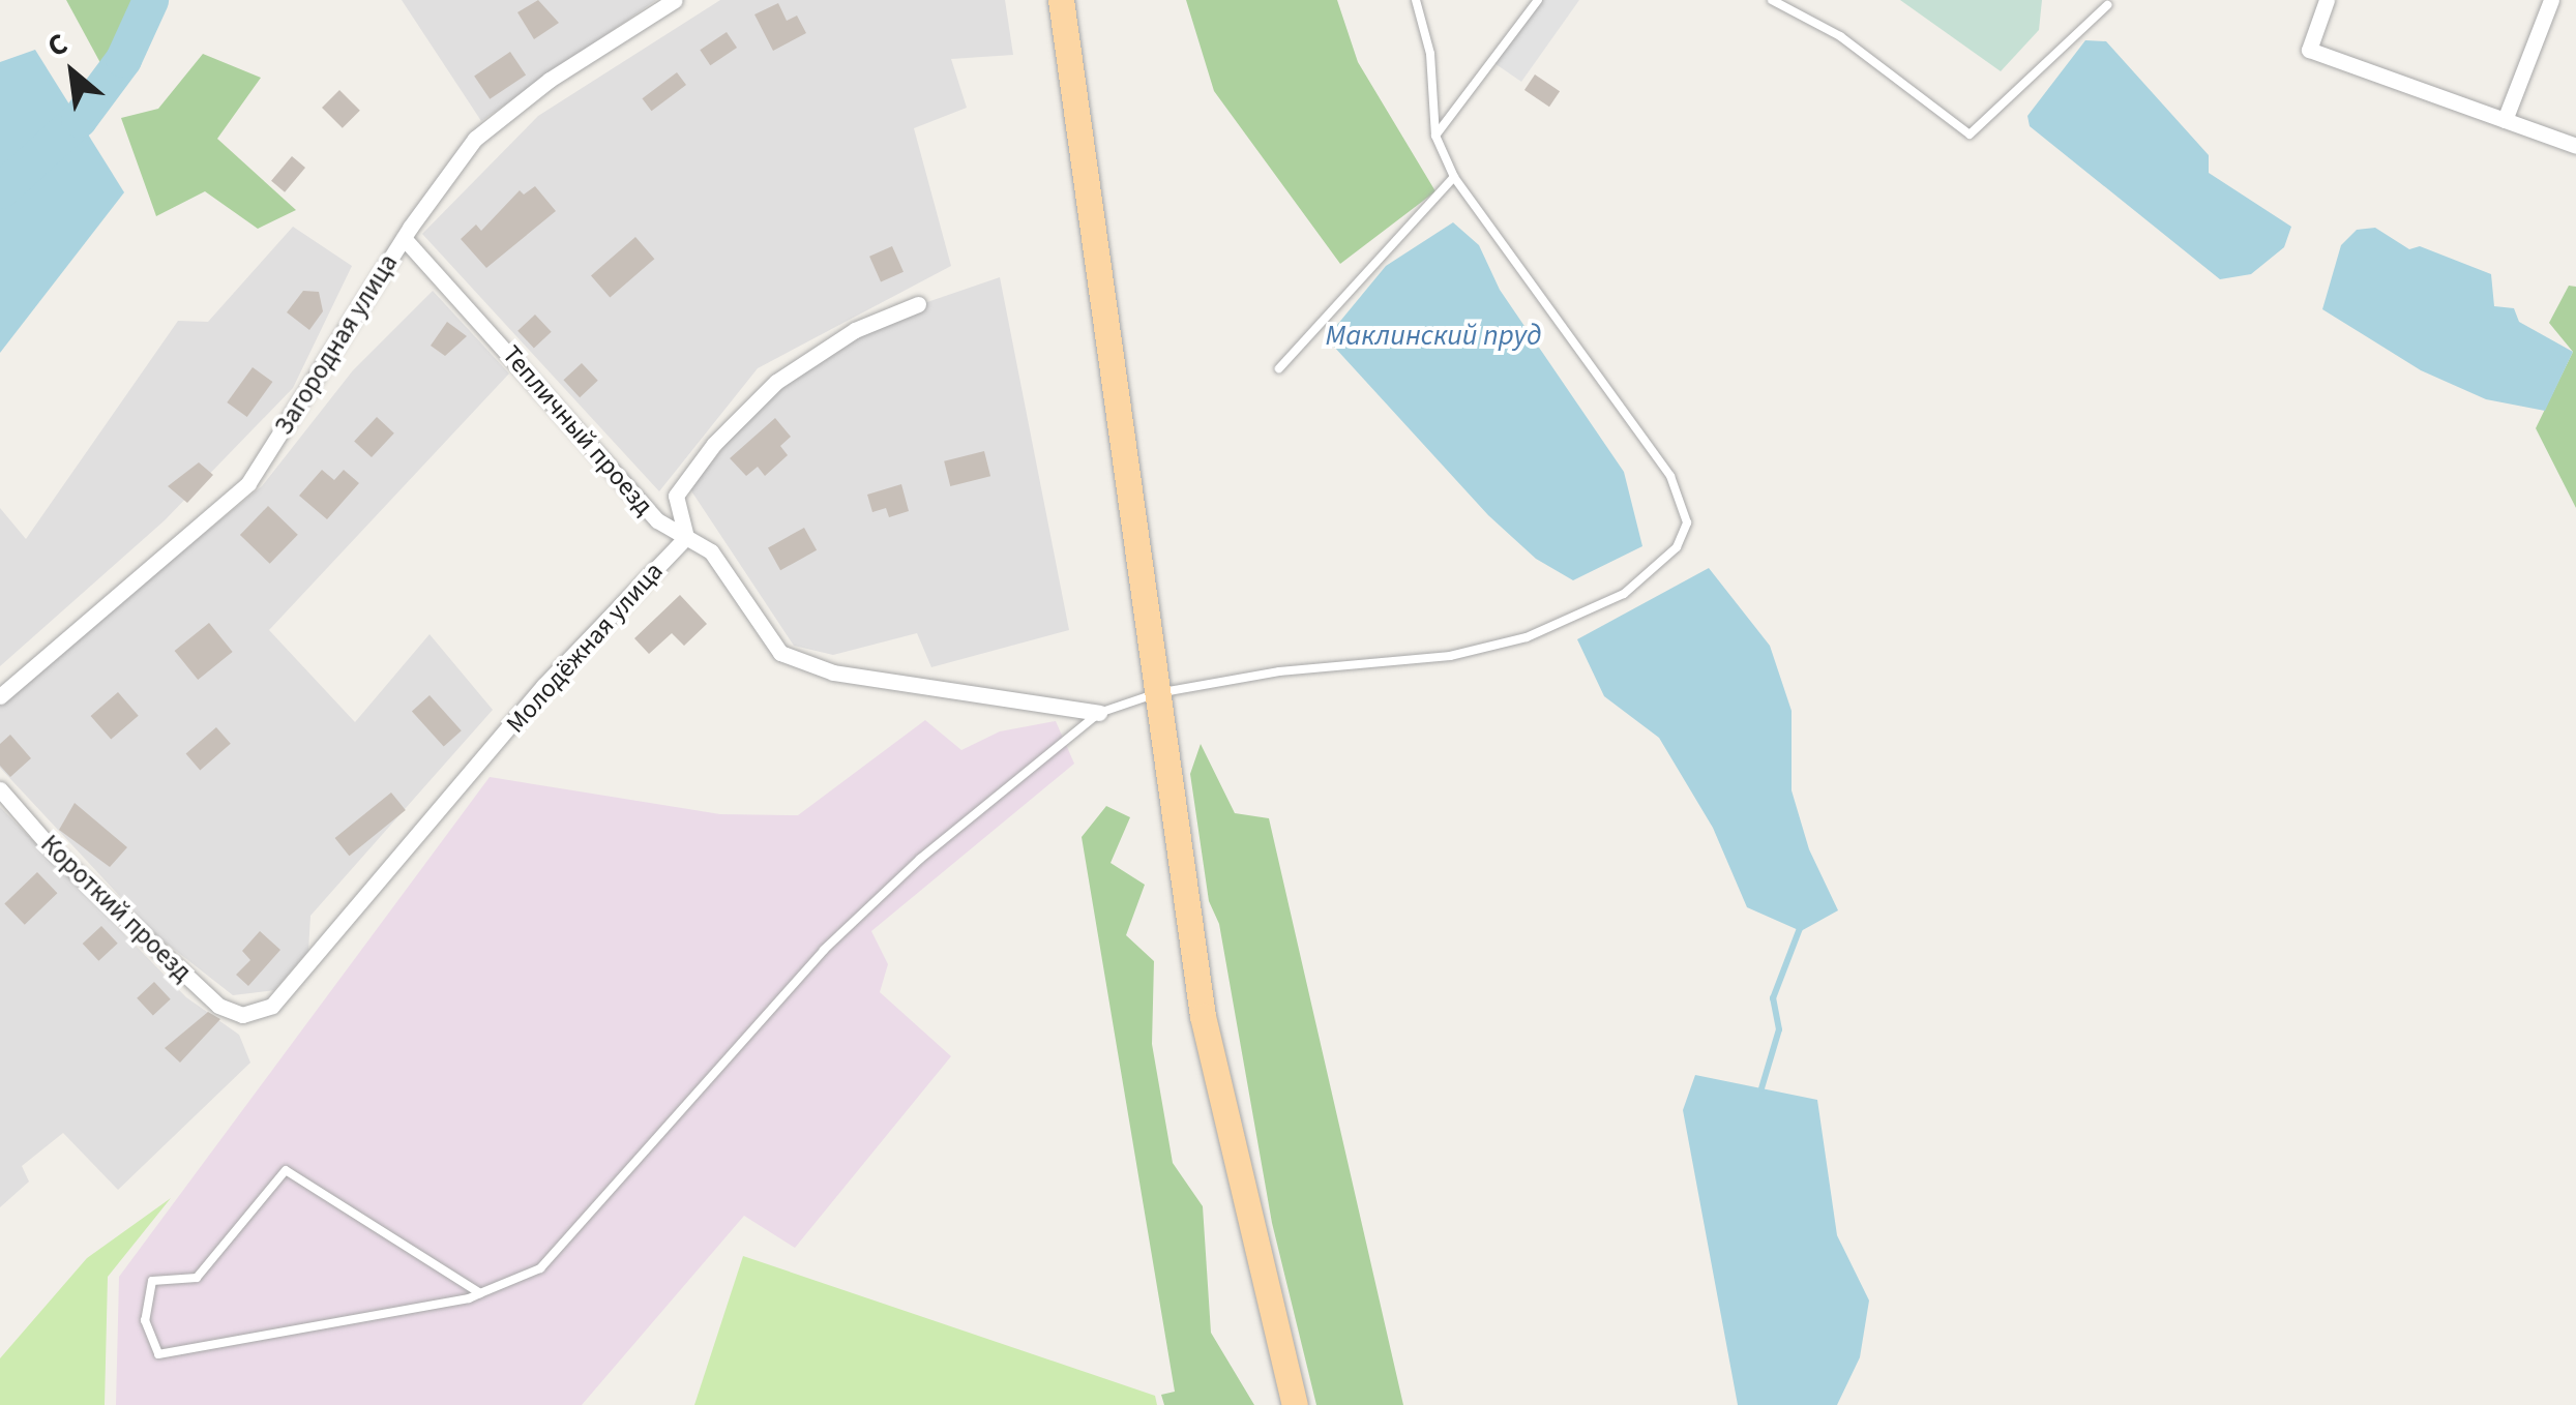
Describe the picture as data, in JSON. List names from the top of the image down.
{
  "streets": {
    "street": [
      "Загородная улица",
      "Тепличный проезд",
      "Молодёжная улица",
      "Короткий проезд"
    ]
  },
  "crossings": [
    ["Загородная улица", "Тепличный проезд"],
    ["Тепличный проезд", "Молодёжная улица"],
    ["Молодёжная улица", "Короткий проезд"]
  ],
  "water": ["Маклинский пруд"],
  "north": "top left"
}
